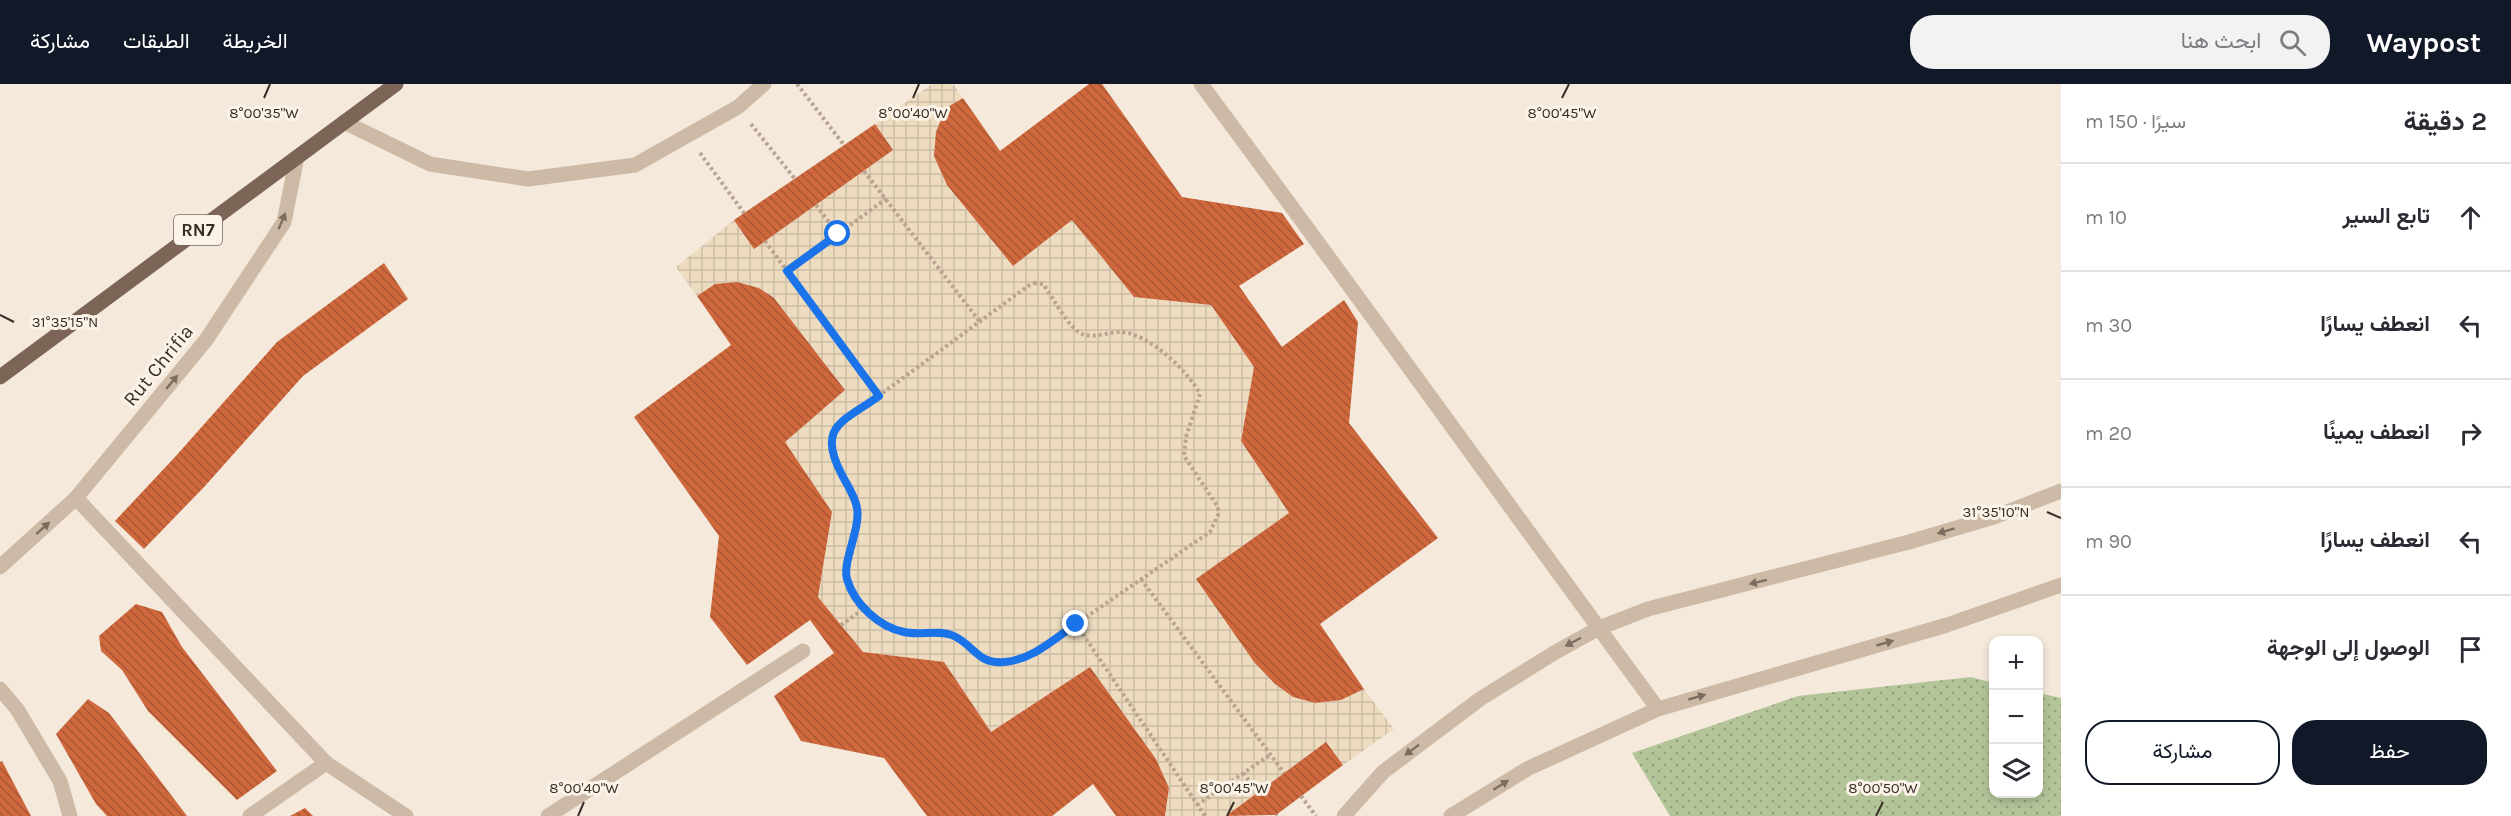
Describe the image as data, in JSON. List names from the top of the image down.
{
  "streets": {
    "main road": ["RN7"],
    "street": ["Rut Chrifia"]
  },
  "crossings": [
    ["RN7", "Rut Chrifia"]
  ],
  "one_way": ["Rut Chrifia"],
  "page": {
    "header": "Waypost",
    "search": "ابحث هنا",
    "nav": ["الخريطة", "الطبقات", "مشاركة"],
    "heading": ["2 دقيقة", "سيرًا · 150 m"],
    "list": [
      ["تابع السير", "10 m"],
      ["انعطف يسارًا", "30 m"],
      ["انعطف يمينًا", "20 m"],
      ["انعطف يسارًا", "90 m"],
      "الوصول إلى الوجهة"
    ],
    "map_buttons": ["+", "−"],
    "buttons": ["حفظ", "مشاركة"]
  },
  "coordinates": [
    "8°00'35\"W",
    "8°00'40\"W",
    "8°00'45\"W",
    "31°35'15\"N",
    "31°35'10\"N",
    "8°00'50\"W"
  ]
}
